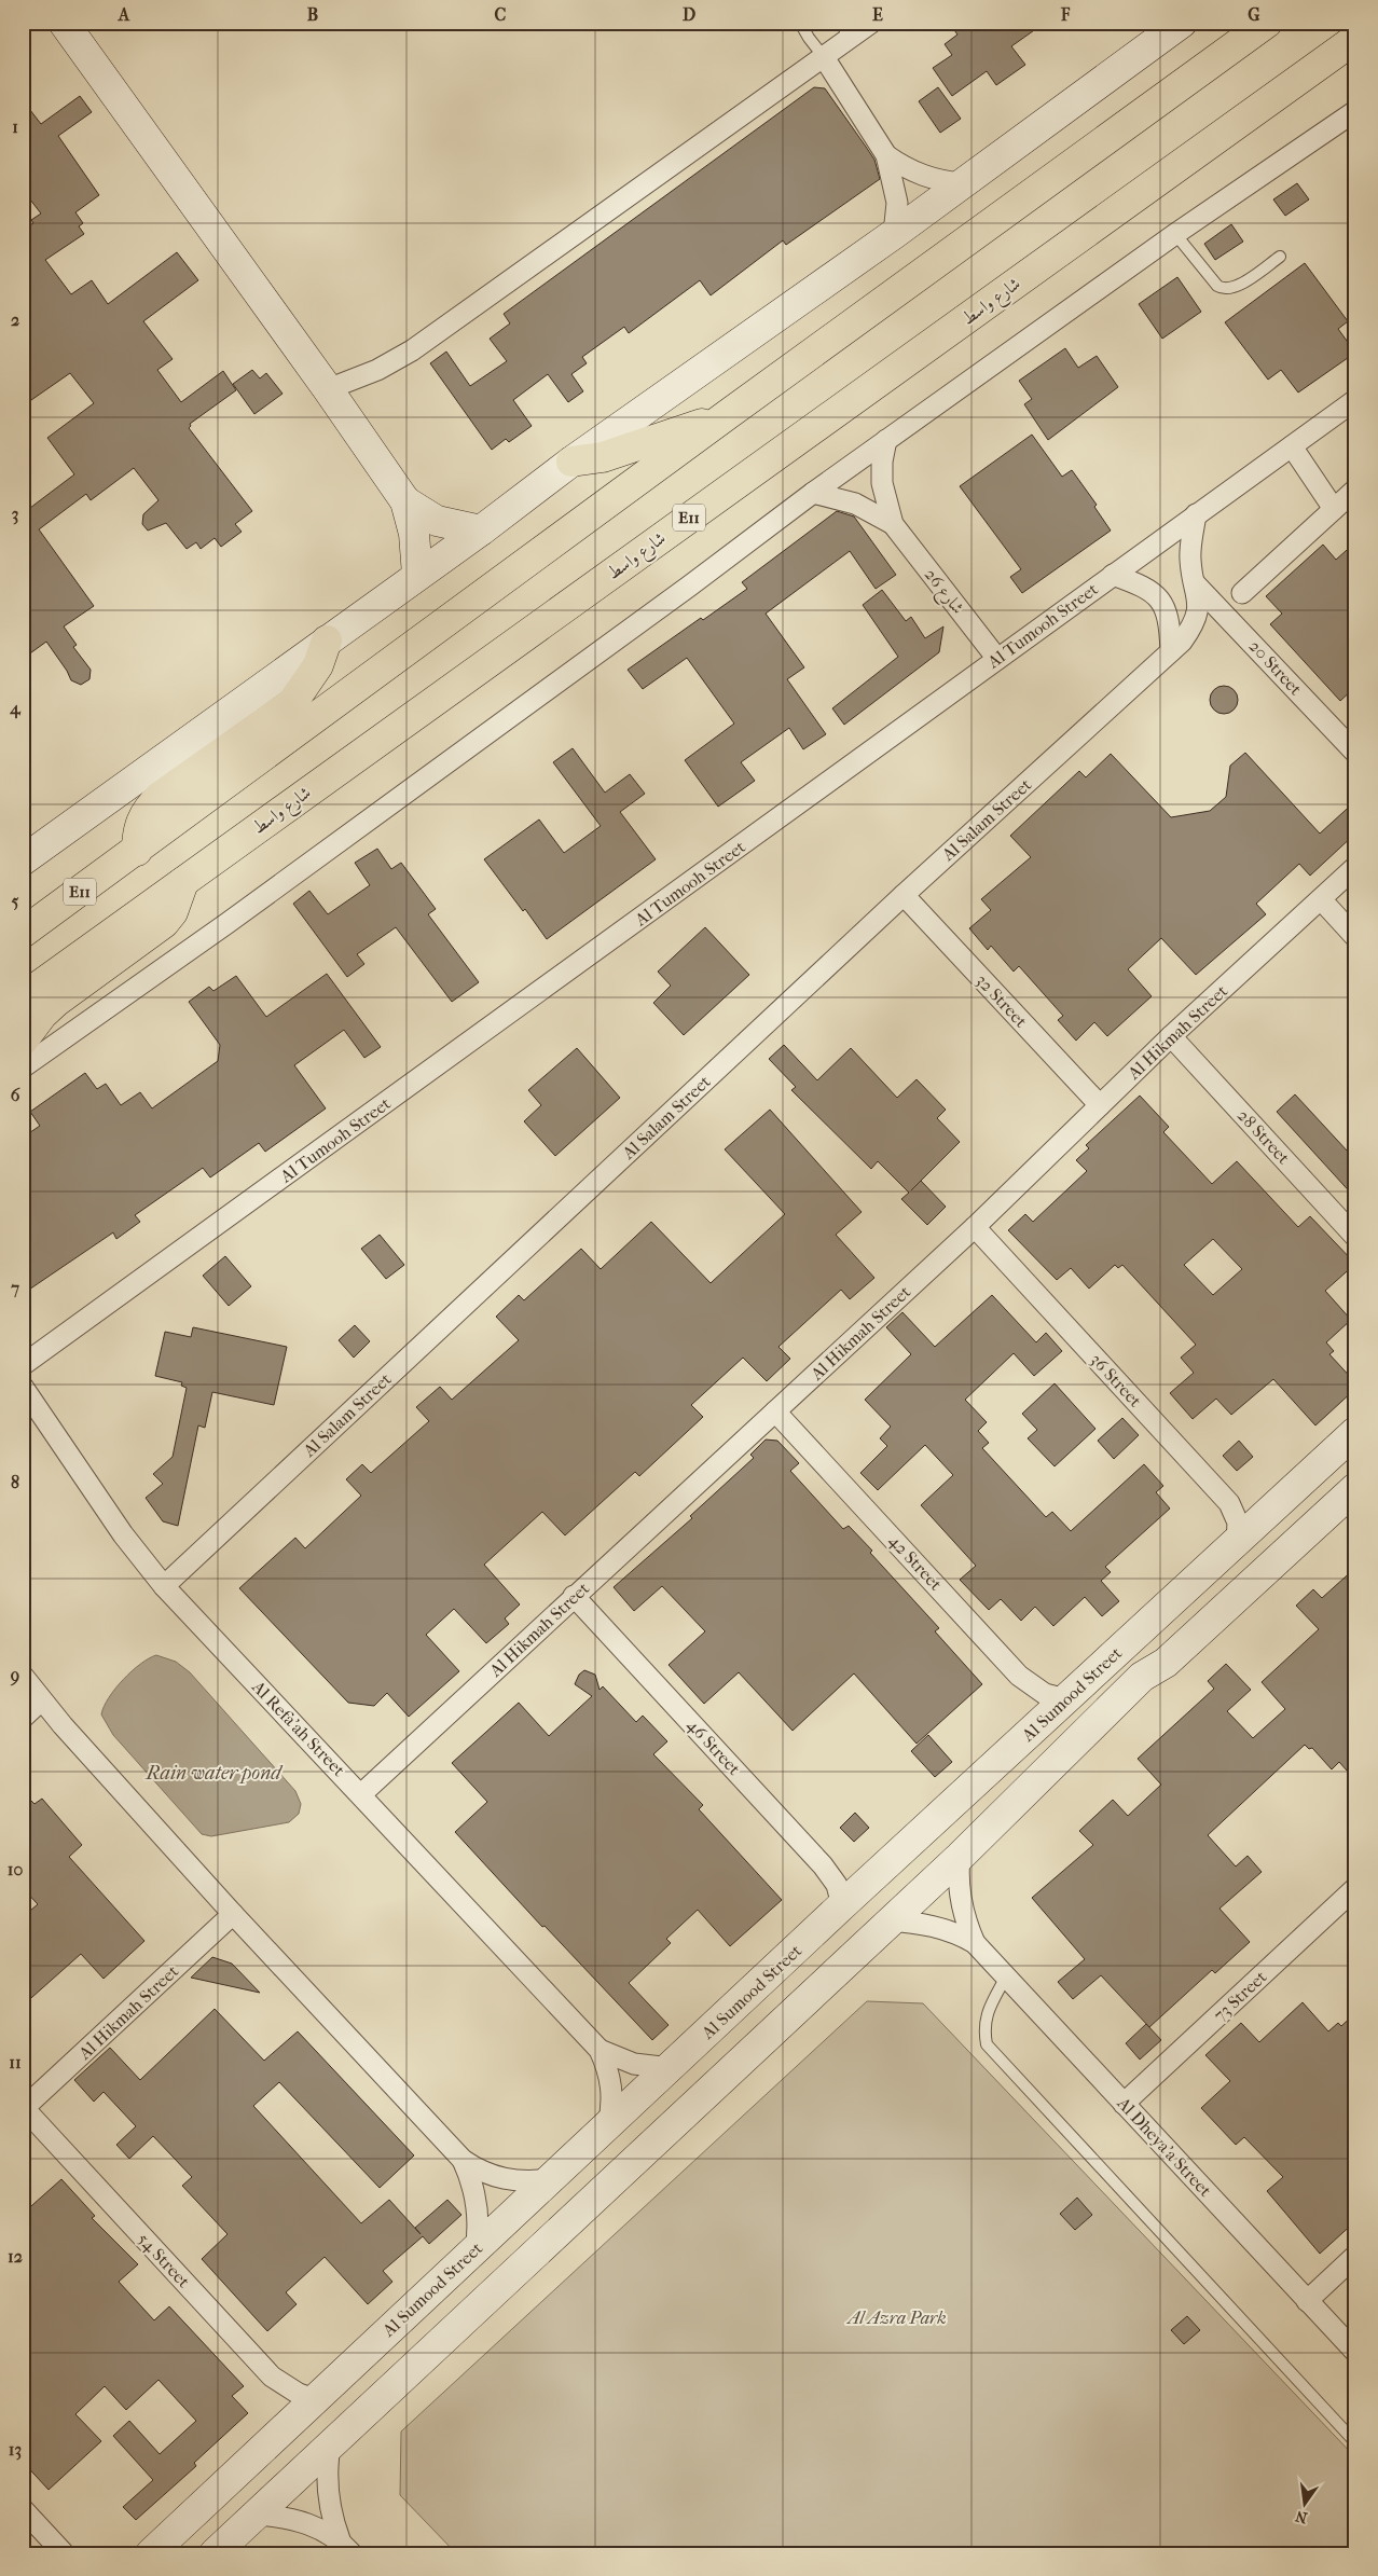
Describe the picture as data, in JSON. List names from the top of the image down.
{
  "streets": {
    "highway": ["شارع واسط", "E11"],
    "street": [
      "شارع 26",
      "Al Tumooh Street",
      "20 Street",
      "Al Salam Street",
      "32 Street",
      "Al Hikmah Street",
      "28 Street",
      "36 Street",
      "42 Street",
      "Al Sumood Street",
      "Al Refa'ah Street",
      "46 Street",
      "73 Street",
      "Al Dheya'a Street",
      "54 Street"
    ]
  },
  "crossings": [
    ["شارع 26", "Al Tumooh Street"],
    ["Al Tumooh Street", "Al Salam Street"],
    ["20 Street", "Al Salam Street"],
    ["Al Salam Street", "32 Street"],
    ["Al Salam Street", "Al Refa'ah Street"],
    ["32 Street", "Al Hikmah Street"],
    ["Al Hikmah Street", "28 Street"],
    ["Al Hikmah Street", "36 Street"],
    ["Al Hikmah Street", "42 Street"],
    ["Al Hikmah Street", "Al Refa'ah Street"],
    ["Al Hikmah Street", "46 Street"],
    ["Al Hikmah Street", "54 Street"],
    ["36 Street", "Al Sumood Street"],
    ["42 Street", "Al Sumood Street"],
    ["Al Sumood Street", "Al Refa'ah Street"],
    ["Al Sumood Street", "46 Street"],
    ["Al Sumood Street", "Al Dheya'a Street"],
    ["Al Sumood Street", "54 Street"],
    ["73 Street", "Al Dheya'a Street"]
  ],
  "water": ["Rain water pond"],
  "parks": ["Al Azra Park"],
  "north": "bottom",
  "grid": {
    "columns": [
      "A",
      "B",
      "C",
      "D",
      "E",
      "F",
      "G"
    ],
    "rows": [
      "1",
      "2",
      "3",
      "4",
      "5",
      "6",
      "7",
      "8",
      "9",
      "10",
      "11",
      "12",
      "13"
    ]
  }
}
